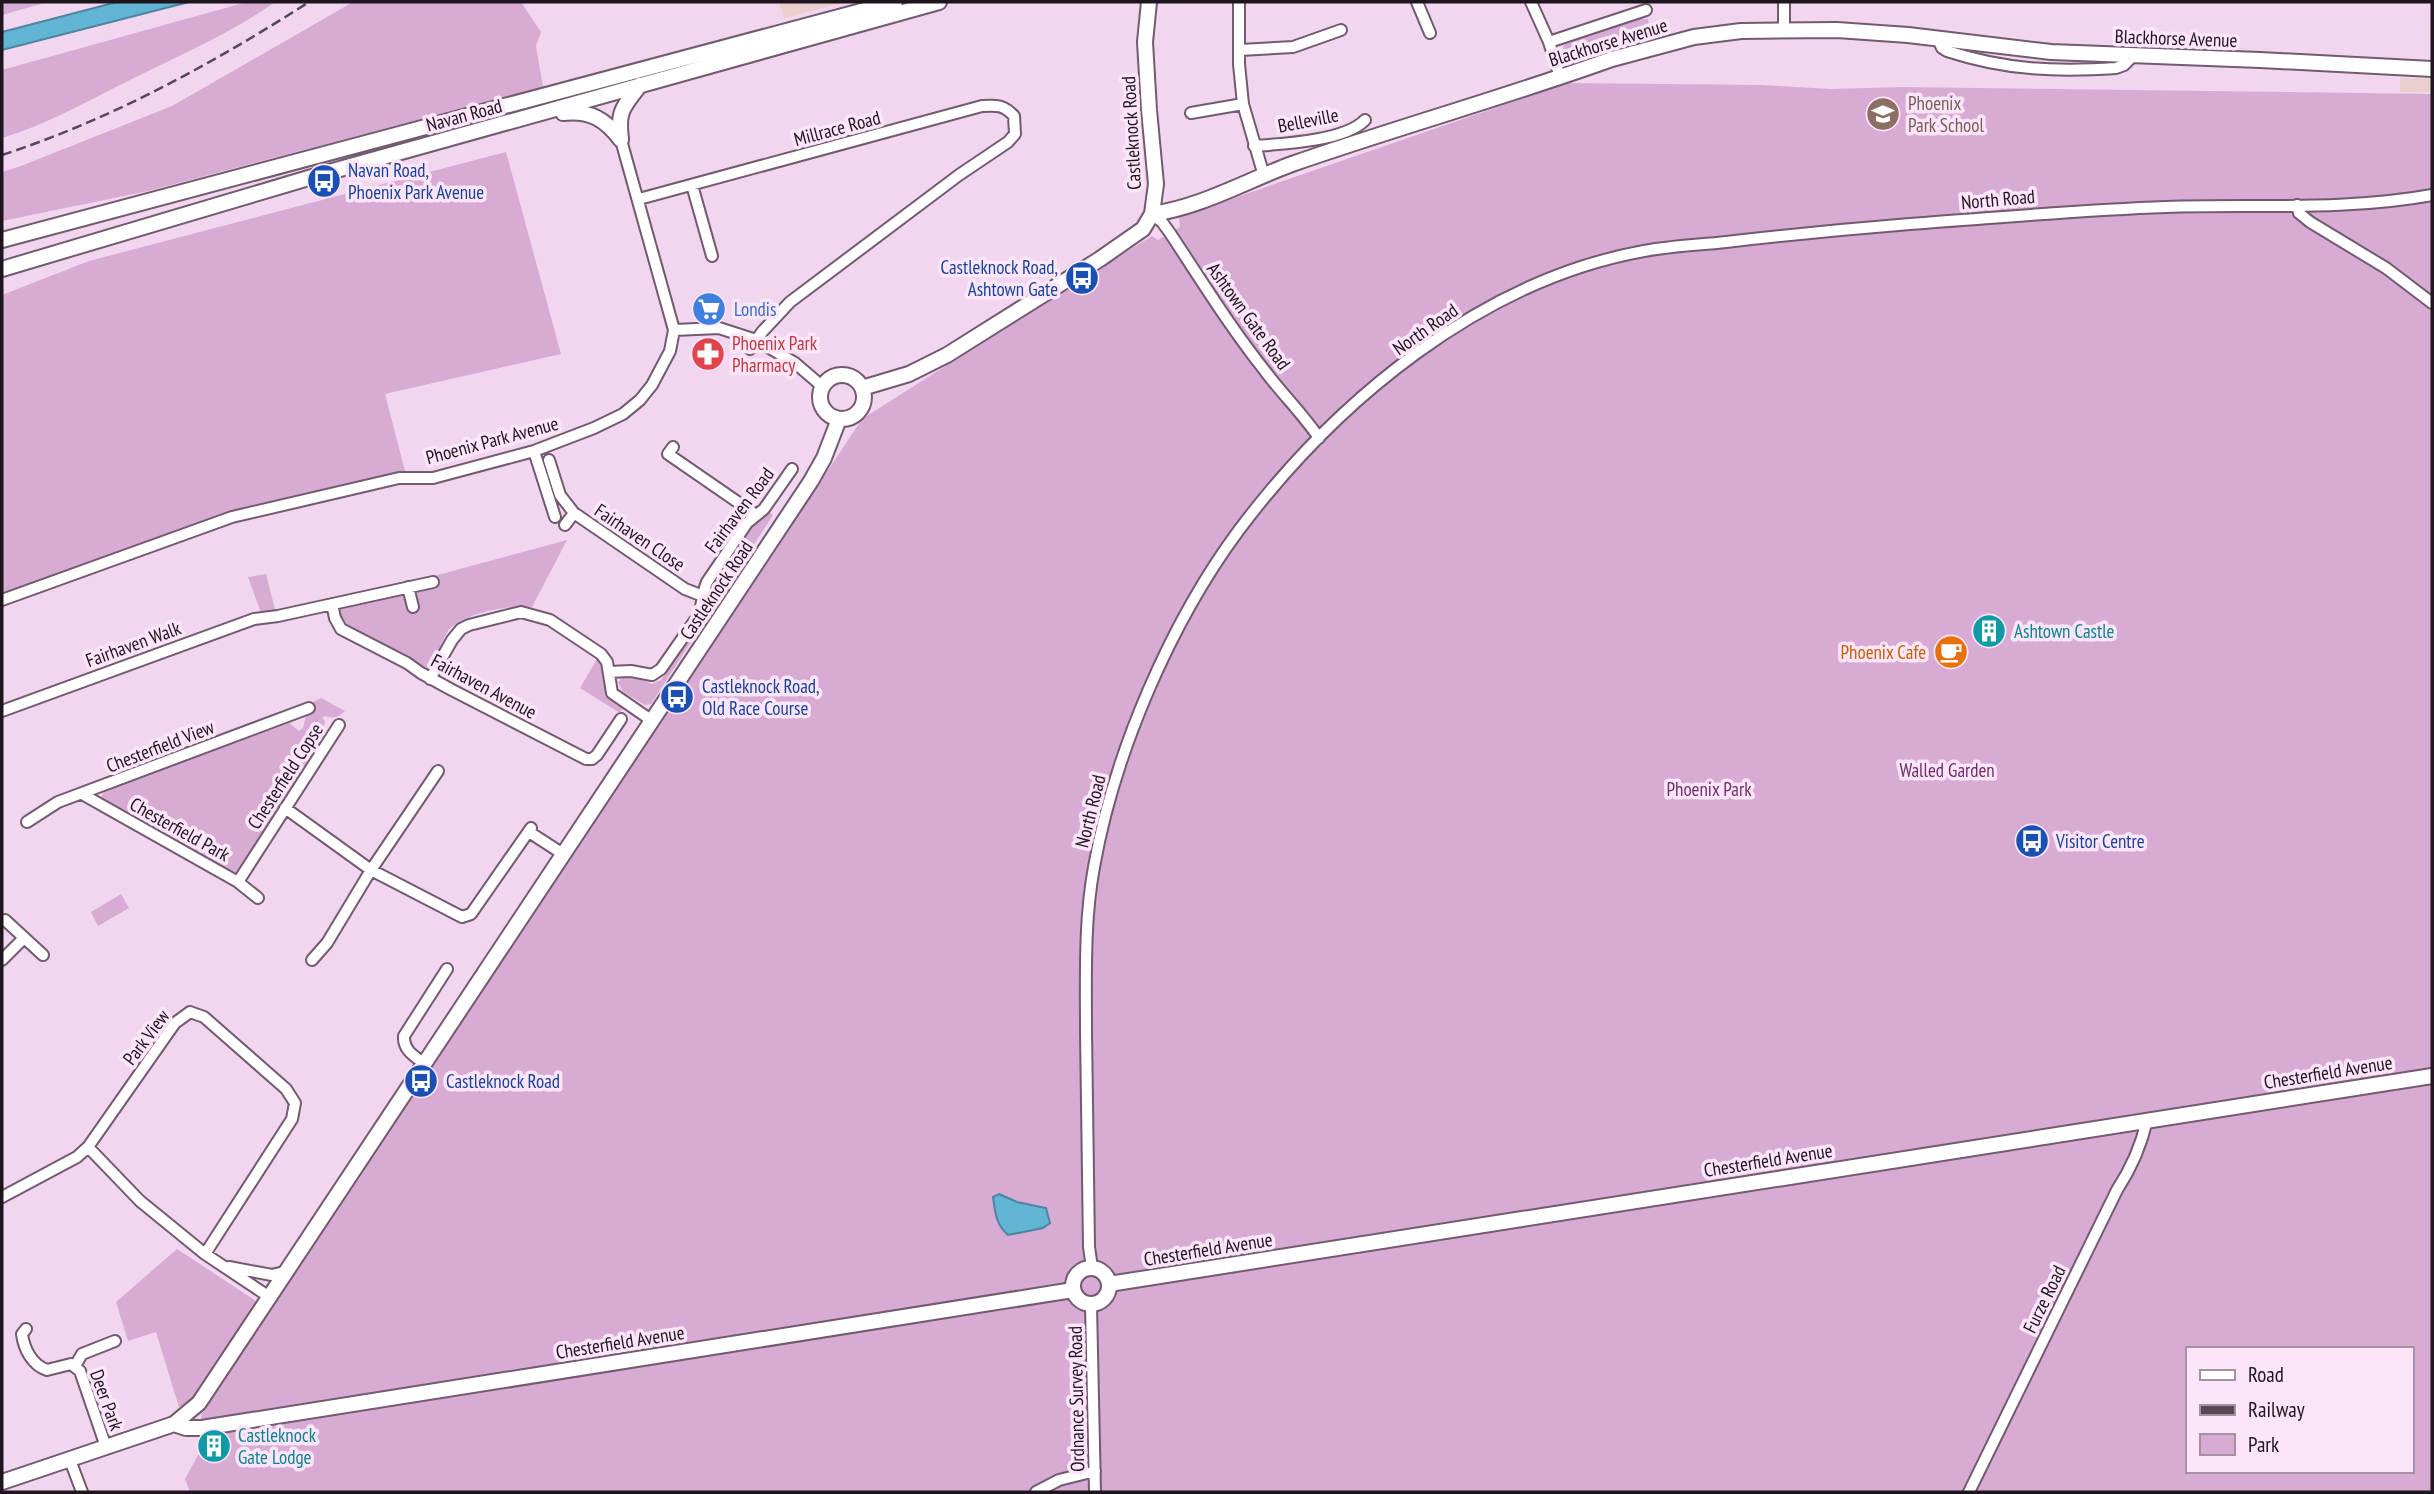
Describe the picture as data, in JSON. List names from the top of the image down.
{
  "streets": {
    "main road": [
      "Blackhorse Avenue",
      "Navan Road",
      "Castleknock Road",
      "Chesterfield Avenue"
    ],
    "street": [
      "Belleville",
      "Millrace Road",
      "North Road",
      "Ashtown Gate Road",
      "Phoenix Park Avenue",
      "Fairhaven Road",
      "Fairhaven Close",
      "Fairhaven Walk",
      "Fairhaven Avenue",
      "Chesterfield View",
      "Chesterfield Copse",
      "Chesterfield Park",
      "Park View",
      "Furze Road",
      "Ordnance Survey Road",
      "Deer Park"
    ]
  },
  "crossings": [
    ["Blackhorse Avenue", "Belleville"],
    ["Blackhorse Avenue", "Castleknock Road"],
    ["Blackhorse Avenue", "Ashtown Gate Road"],
    ["Castleknock Road", "Ashtown Gate Road"],
    ["Castleknock Road", "Chesterfield Avenue"],
    ["Castleknock Road", "Deer Park"],
    ["North Road", "Ashtown Gate Road"],
    ["North Road", "Chesterfield Avenue"],
    ["North Road", "Ordnance Survey Road"],
    ["Fairhaven Road", "Fairhaven Close"],
    ["Fairhaven Walk", "Fairhaven Avenue"],
    ["Chesterfield View", "Chesterfield Park"],
    ["Chesterfield Copse", "Chesterfield Park"],
    ["Chesterfield Avenue", "Furze Road"],
    ["Chesterfield Avenue", "Ordnance Survey Road"]
  ],
  "parks": ["Walled Garden", "Phoenix Park"],
  "places": {
    "school or university": ["Phoenix Park School"],
    "bus stop": [
      "Navan Road, Phoenix Park Avenue",
      "Castleknock Road, Ashtown Gate",
      "Castleknock Road, Old Race Course",
      "Visitor Centre",
      "Castleknock Road"
    ],
    "supermarket": ["Londis"],
    "pharmacy": ["Phoenix Park Pharmacy"],
    "building": ["Ashtown Castle", "Castleknock Gate Lodge"],
    "cafe": ["Phoenix Cafe"]
  },
  "legend": ["Road", "Railway", "Park"]
}
